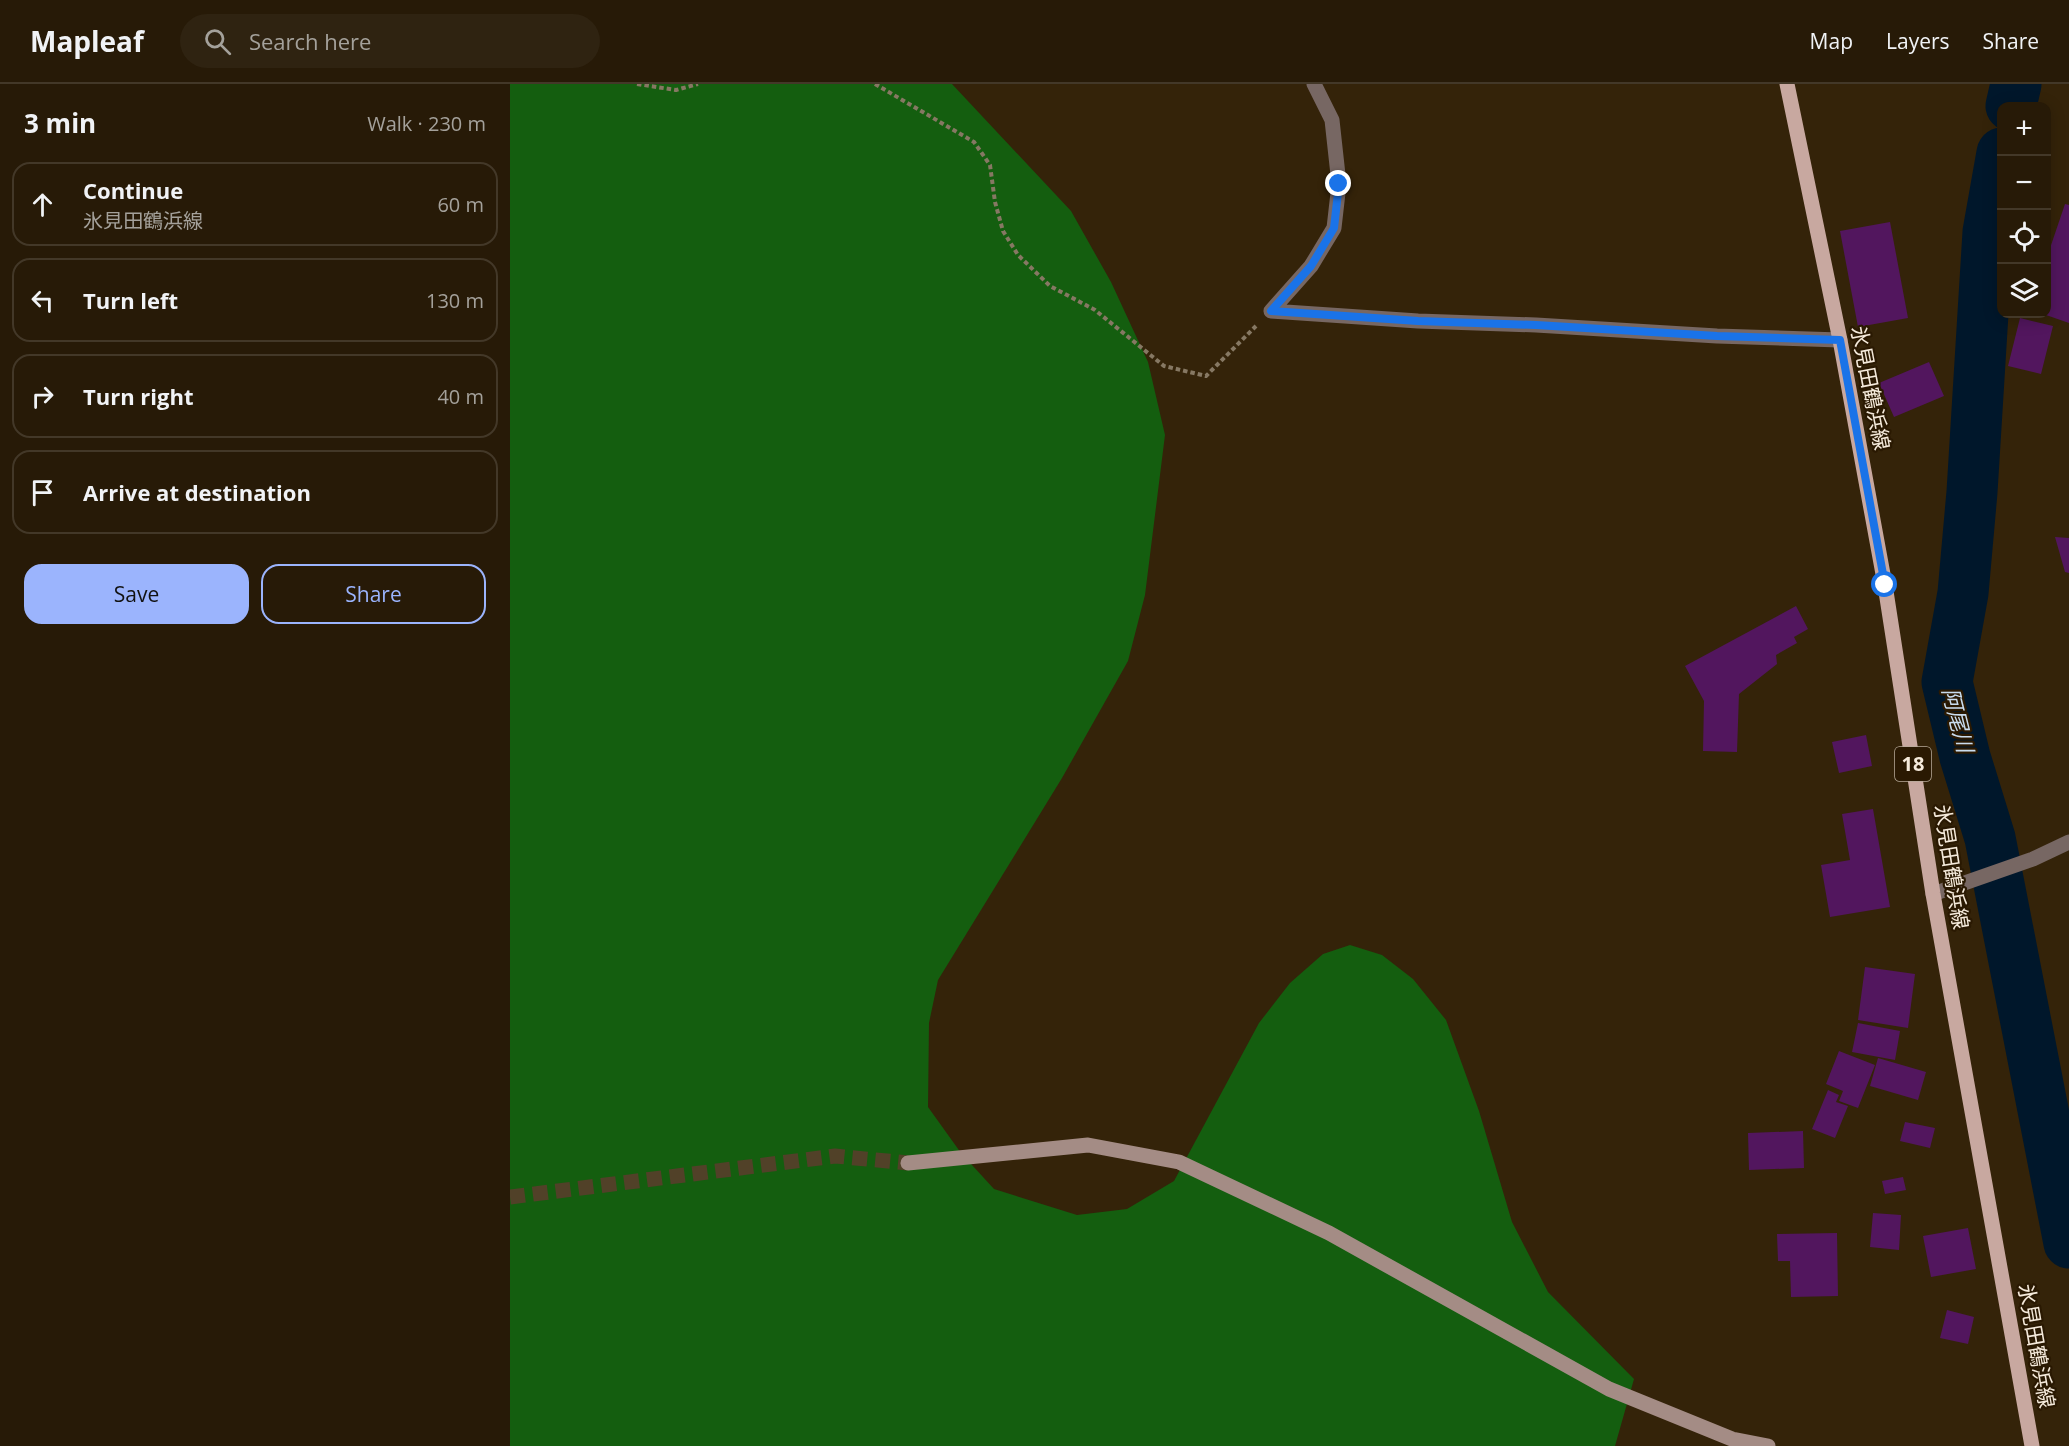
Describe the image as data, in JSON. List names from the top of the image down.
{
  "streets": {
    "main road": ["氷見田鶴浜線", "18"]
  },
  "water": ["阿尾川"],
  "page": {
    "header": "Mapleaf",
    "search": "Search here",
    "nav": ["Map", "Layers", "Share"],
    "heading": ["3 min", "Walk · 230 m"],
    "map_buttons": ["+", "−"],
    "list": [
      ["Continue", "氷見田鶴浜線", "60 m"],
      ["Turn left", "130 m"],
      ["Turn right", "40 m"],
      "Arrive at destination"
    ],
    "buttons": ["Save", "Share"]
  }
}
